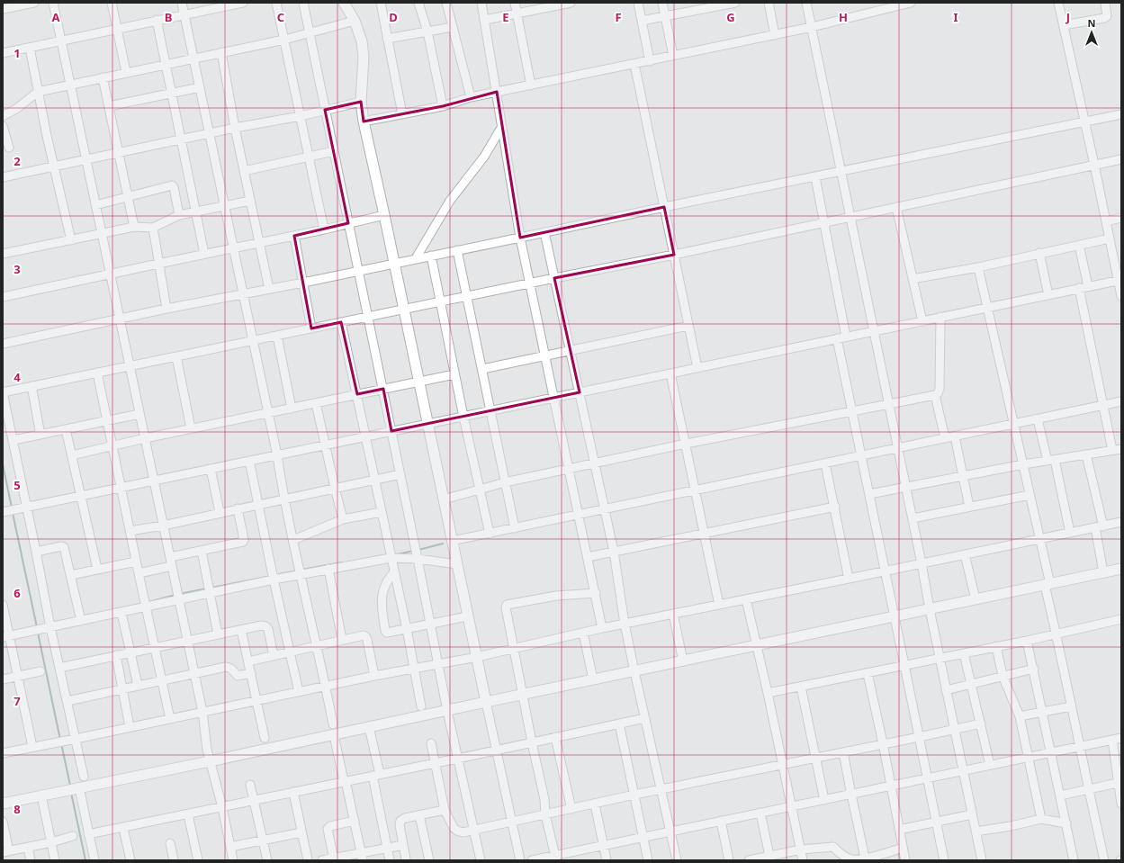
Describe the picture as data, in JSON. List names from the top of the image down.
{
  "north": "top",
  "grid": {
    "columns": [
      "A",
      "B",
      "C",
      "D",
      "E",
      "F",
      "G",
      "H",
      "I",
      "J"
    ],
    "rows": [
      "1",
      "2",
      "3",
      "4",
      "5",
      "6",
      "7",
      "8"
    ]
  }
}
